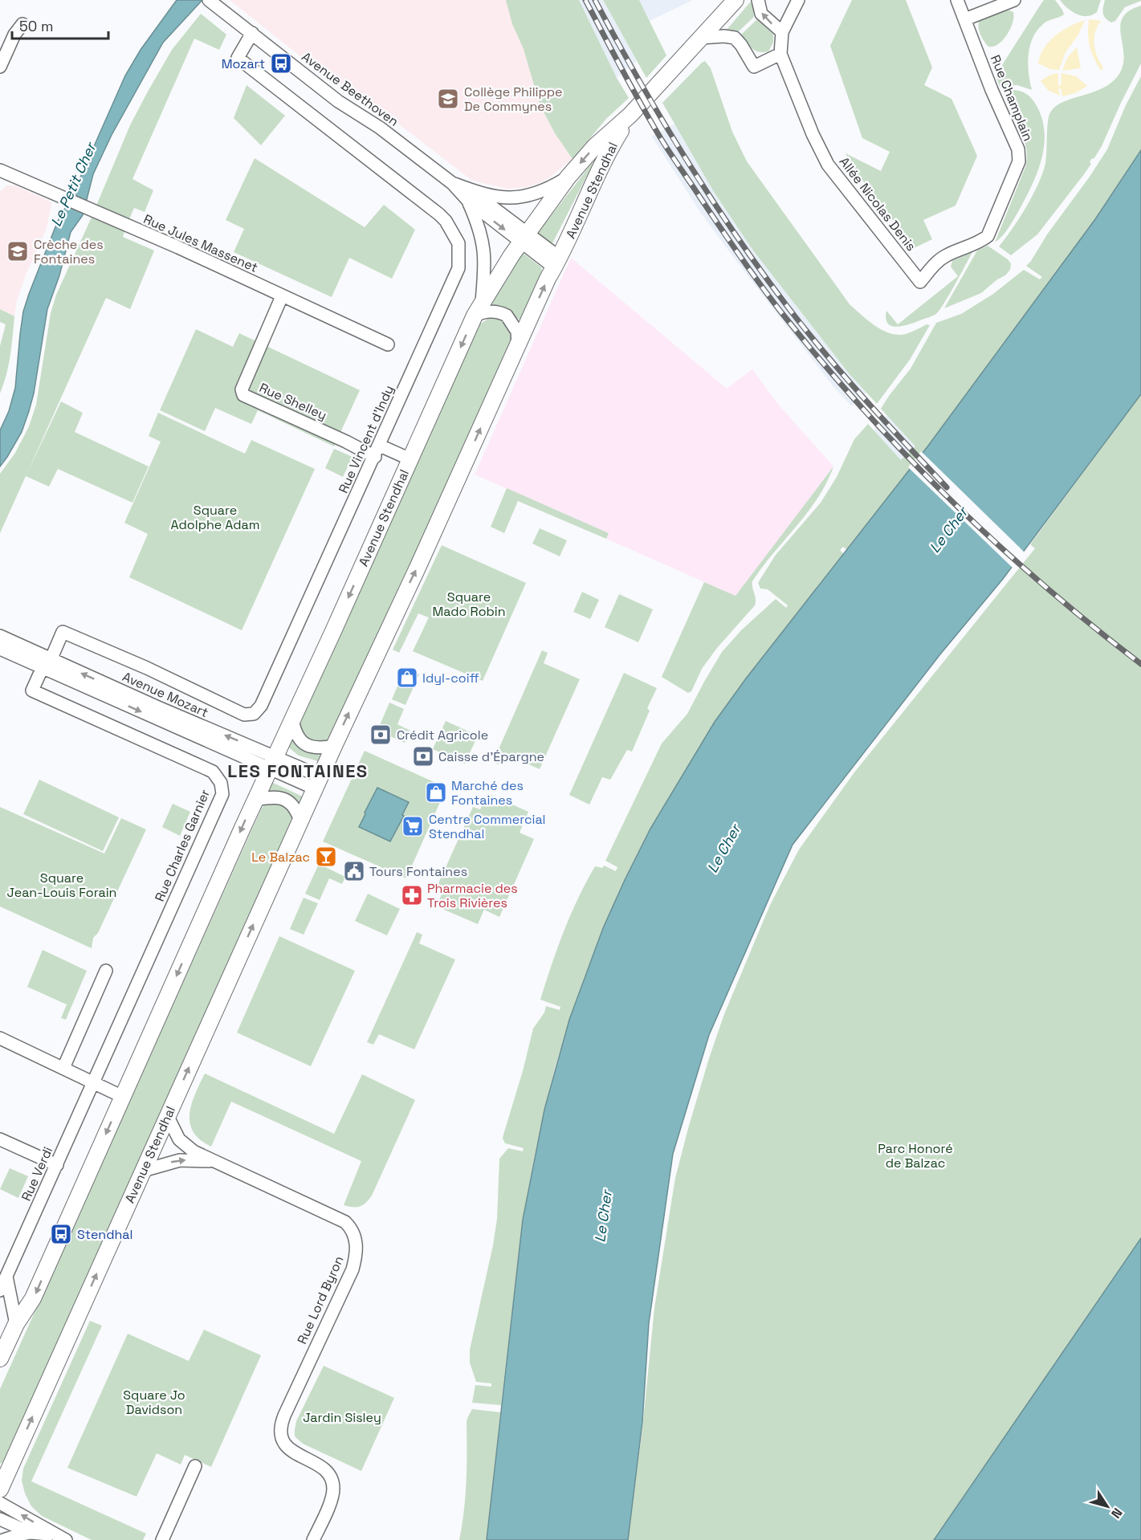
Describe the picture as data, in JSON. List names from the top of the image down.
{
  "streets": {
    "street": [
      "Avenue Beethoven",
      "Rue Champlain",
      "Avenue Stendhal",
      "Allée Nicolas Denis",
      "Rue Jules Massenet",
      "Rue Shelley",
      "Rue Vincent d'Indy",
      "Avenue Mozart",
      "Rue Charles Garnier",
      "Rue Verdi",
      "Rue Lord Byron"
    ]
  },
  "crossings": [
    ["Avenue Beethoven", "Avenue Stendhal"],
    ["Avenue Beethoven", "Rue Vincent d'Indy"],
    ["Rue Champlain", "Allée Nicolas Denis"],
    ["Avenue Stendhal", "Avenue Mozart"],
    ["Avenue Stendhal", "Rue Lord Byron"],
    ["Rue Jules Massenet", "Rue Shelley"],
    ["Rue Shelley", "Rue Vincent d'Indy"],
    ["Rue Vincent d'Indy", "Avenue Mozart"],
    ["Rue Vincent d'Indy", "Rue Charles Garnier"],
    ["Avenue Mozart", "Rue Charles Garnier"],
    ["Rue Charles Garnier", "Rue Verdi"]
  ],
  "districts": ["LES FONTAINES"],
  "water": ["Le Petit Cher", "Le Cher"],
  "parks": [
    "Square Adolphe Adam",
    "Square Mado Robin",
    "Square Jean-Louis Forain",
    "Parc Honoré de Balzac",
    "Square Jo Davidson",
    "Jardin Sisley"
  ],
  "places": {
    "bus stop": ["Mozart", "Stendhal"],
    "school or university": ["Collège Philippe De Commynes", "Crèche des Fontaines"],
    "shop": ["Idyl-coiff", "Marché des Fontaines"],
    "bank": ["Crédit Agricole", "Caisse d'Épargne"],
    "supermarket": ["Centre Commercial Stendhal"],
    "bar": ["Le Balzac"],
    "public building": ["Tours Fontaines"],
    "pharmacy": ["Pharmacie des Trois Rivières"]
  },
  "scale_bar": "50 m",
  "north": "bottom right"
}
